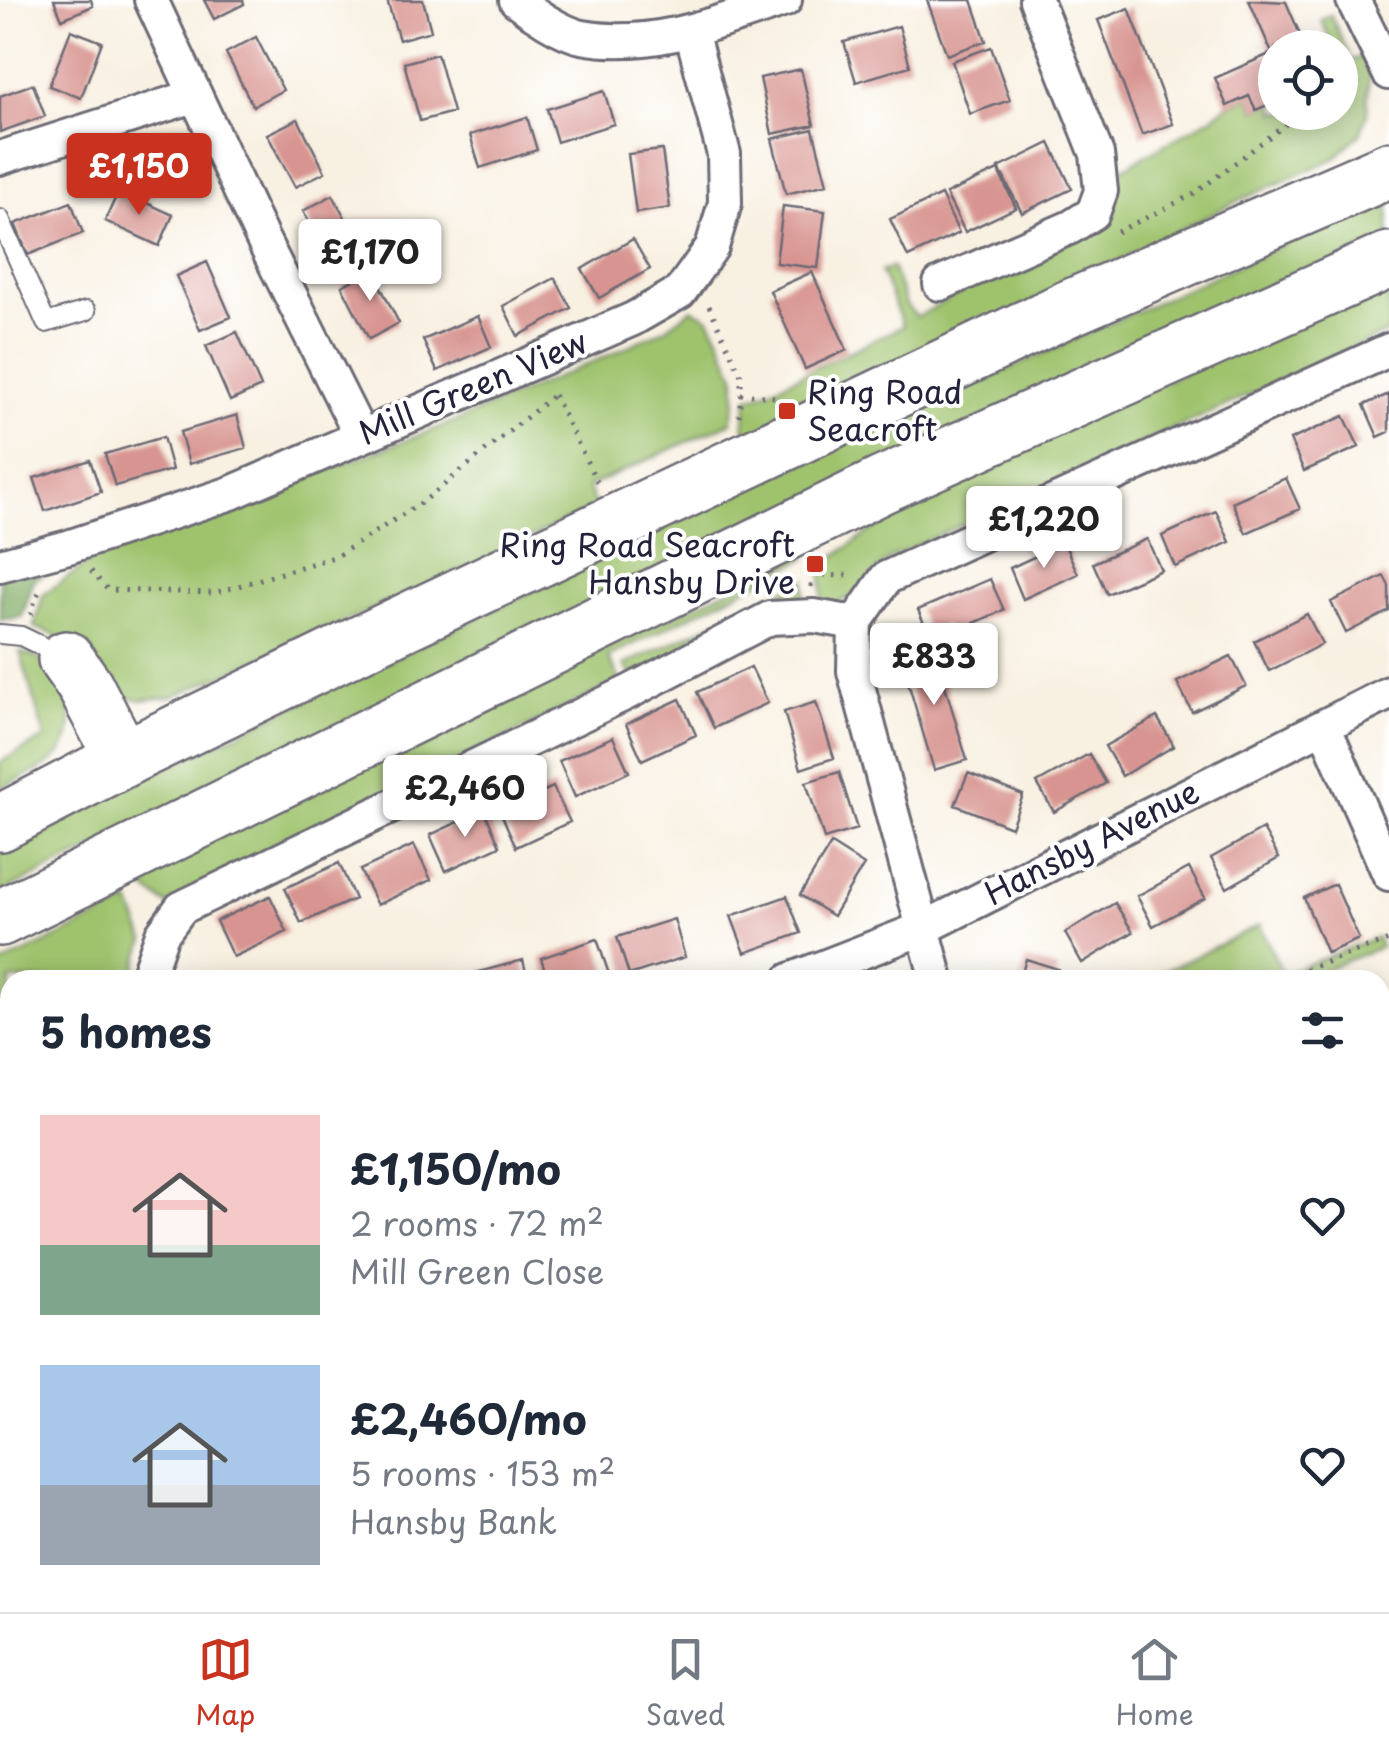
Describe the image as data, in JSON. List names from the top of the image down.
{
  "streets": {
    "street": ["Mill Green View", "Hansby Avenue"]
  },
  "places": {
    "transit": ["Ring Road Seacroft", "Ring Road Seacroft Hansby Drive"]
  },
  "page": {
    "price": [
      "£1,150",
      "£1,170",
      "£1,220",
      "£833",
      "£2,460"
    ],
    "heading": "5 homes",
    "list": [
      {
        "name": "£1,150/mo",
        "note": "2 rooms · 72 m² · Mill Green Close"
      },
      {
        "name": "£2,460/mo",
        "note": "5 rooms · 153 m² · Hansby Bank"
      }
    ],
    "tabs": ["Map", "Saved", "Home"]
  }
}
